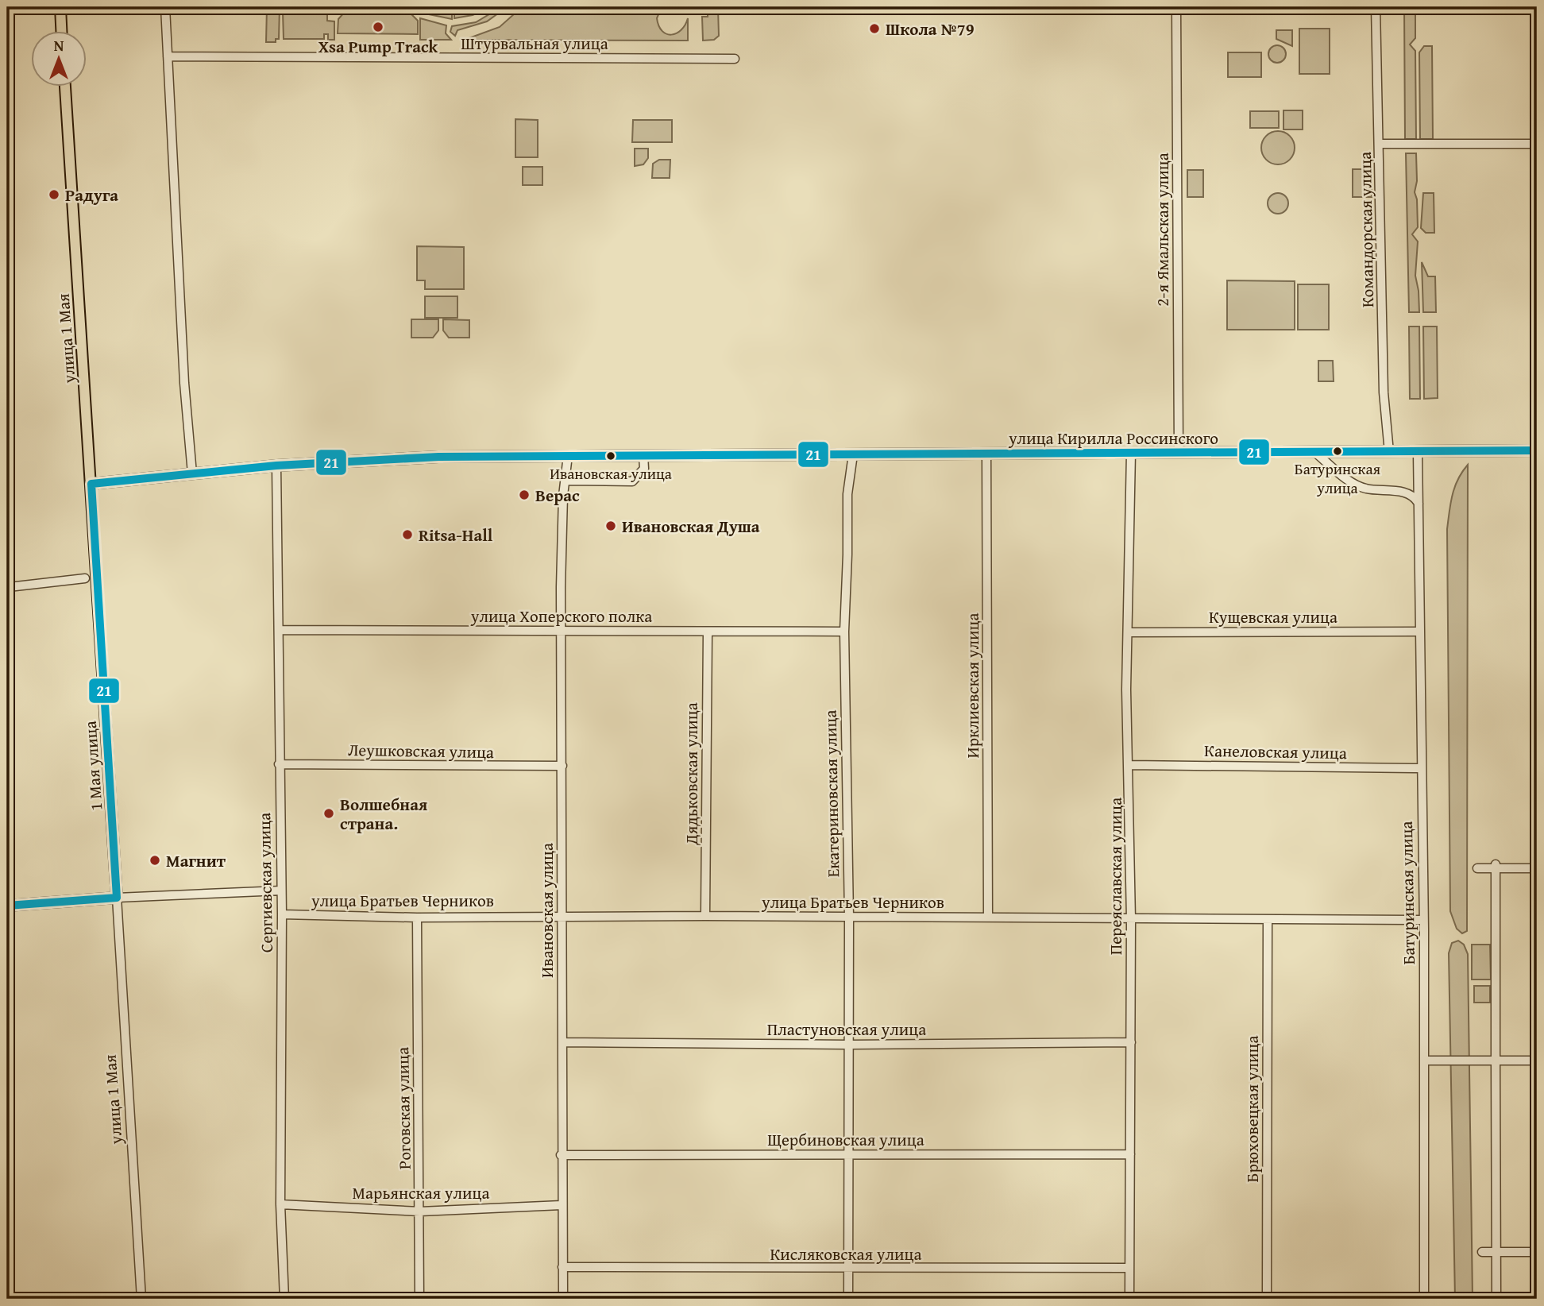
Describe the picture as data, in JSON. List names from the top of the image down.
{
  "streets": {
    "main road": ["улица 1 Мая", "улица Кирилла Россинского", "1 Мая улица"],
    "street": [
      "Штурвальная улица",
      "2-я Ямальская улица",
      "Командорская улица",
      "улица Хоперского полка",
      "Кущевская улица",
      "Ирклиевская улица",
      "Леушковская улица",
      "Канеловская улица",
      "Дядьковская улица",
      "Екатериновская улица",
      "Переяславская улица",
      "Сергиевская улица",
      "Батуринская улица",
      "улица Братьев Черников",
      "Ивановская улица",
      "Пластуновская улица",
      "Роговская улица",
      "Брюховецкая улица",
      "Щербиновская улица",
      "Марьянская улица",
      "Кисляковская улица"
    ]
  },
  "crossings": [
    ["2-я Ямальская улица", "улица Кирилла Россинского"],
    ["Командорская улица", "улица Кирилла Россинского"],
    ["улица 1 Мая", "улица Кирилла Россинского"],
    ["улица 1 Мая", "1 Мая улица"],
    ["улица Кирилла Россинского", "Ирклиевская улица"],
    ["улица Кирилла Россинского", "Екатериновская улица"],
    ["улица Кирилла Россинского", "Переяславская улица"],
    ["улица Кирилла Россинского", "Сергиевская улица"],
    ["улица Кирилла Россинского", "Батуринская улица"],
    ["улица Кирилла Россинского", "Ивановская улица"],
    ["улица Хоперского полка", "Дядьковская улица"],
    ["улица Хоперского полка", "Екатериновская улица"],
    ["улица Хоперского полка", "Сергиевская улица"],
    ["улица Хоперского полка", "Ивановская улица"],
    ["Кущевская улица", "Переяславская улица"],
    ["Кущевская улица", "Батуринская улица"],
    ["Ирклиевская улица", "улица Братьев Черников"],
    ["Леушковская улица", "Сергиевская улица"],
    ["Леушковская улица", "Ивановская улица"],
    ["Канеловская улица", "Переяславская улица"],
    ["Канеловская улица", "Батуринская улица"],
    ["Дядьковская улица", "улица Братьев Черников"],
    ["Екатериновская улица", "улица Братьев Черников"],
    ["Екатериновская улица", "Пластуновская улица"],
    ["Екатериновская улица", "Щербиновская улица"],
    ["Екатериновская улица", "Кисляковская улица"],
    ["Переяславская улица", "улица Братьев Черников"],
    ["Переяславская улица", "Пластуновская улица"],
    ["Переяславская улица", "Щербиновская улица"],
    ["Переяславская улица", "Кисляковская улица"],
    ["Сергиевская улица", "улица Братьев Черников"],
    ["Сергиевская улица", "Марьянская улица"],
    ["Батуринская улица", "улица Братьев Черников"],
    ["улица Братьев Черников", "Ивановская улица"],
    ["улица Братьев Черников", "Роговская улица"],
    ["улица Братьев Черников", "Брюховецкая улица"],
    ["Ивановская улица", "Пластуновская улица"],
    ["Ивановская улица", "Щербиновская улица"],
    ["Ивановская улица", "Марьянская улица"],
    ["Ивановская улица", "Кисляковская улица"],
    ["Роговская улица", "Марьянская улица"]
  ],
  "places": [
    "Xsa Pump Track",
    "Школа №79",
    "Радуга",
    "Батуринская улица",
    "Ивановская улица",
    "Верас",
    "Ивановская Душа",
    "Ritsa-Hall",
    "Волшебная страна.",
    "Магнит"
  ],
  "lines": ["transit line 21"],
  "north": "top"
}
